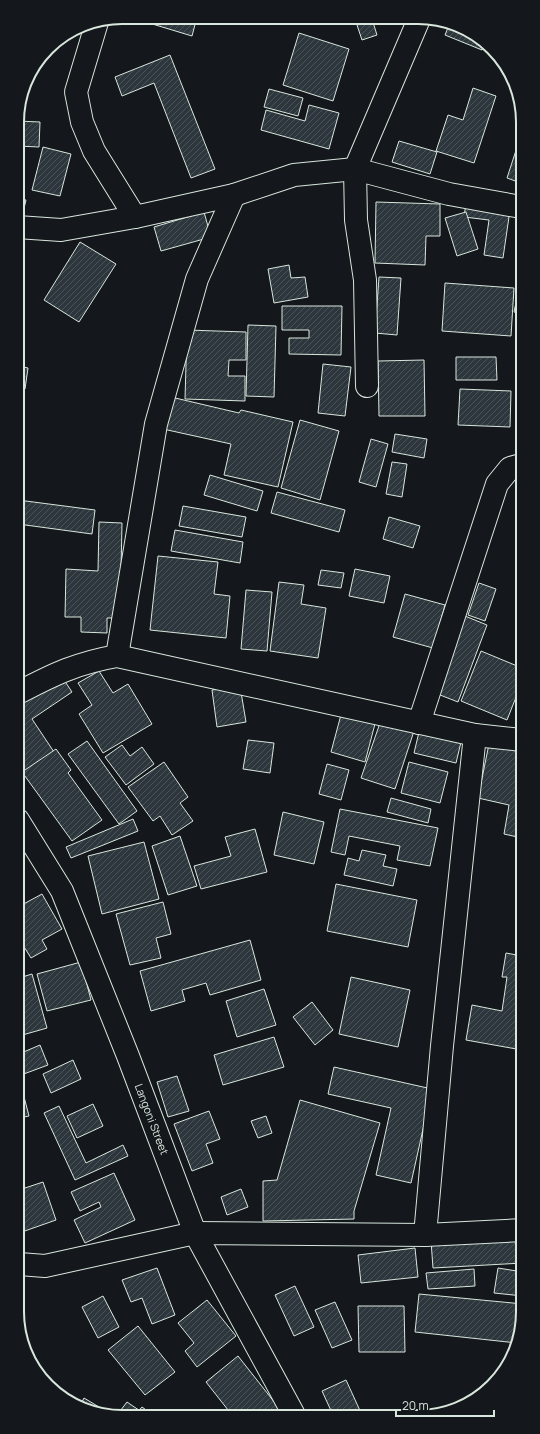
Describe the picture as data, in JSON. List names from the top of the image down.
{
  "streets": {
    "street": ["Langoni Street"]
  },
  "scale_bar": "20 m"
}
